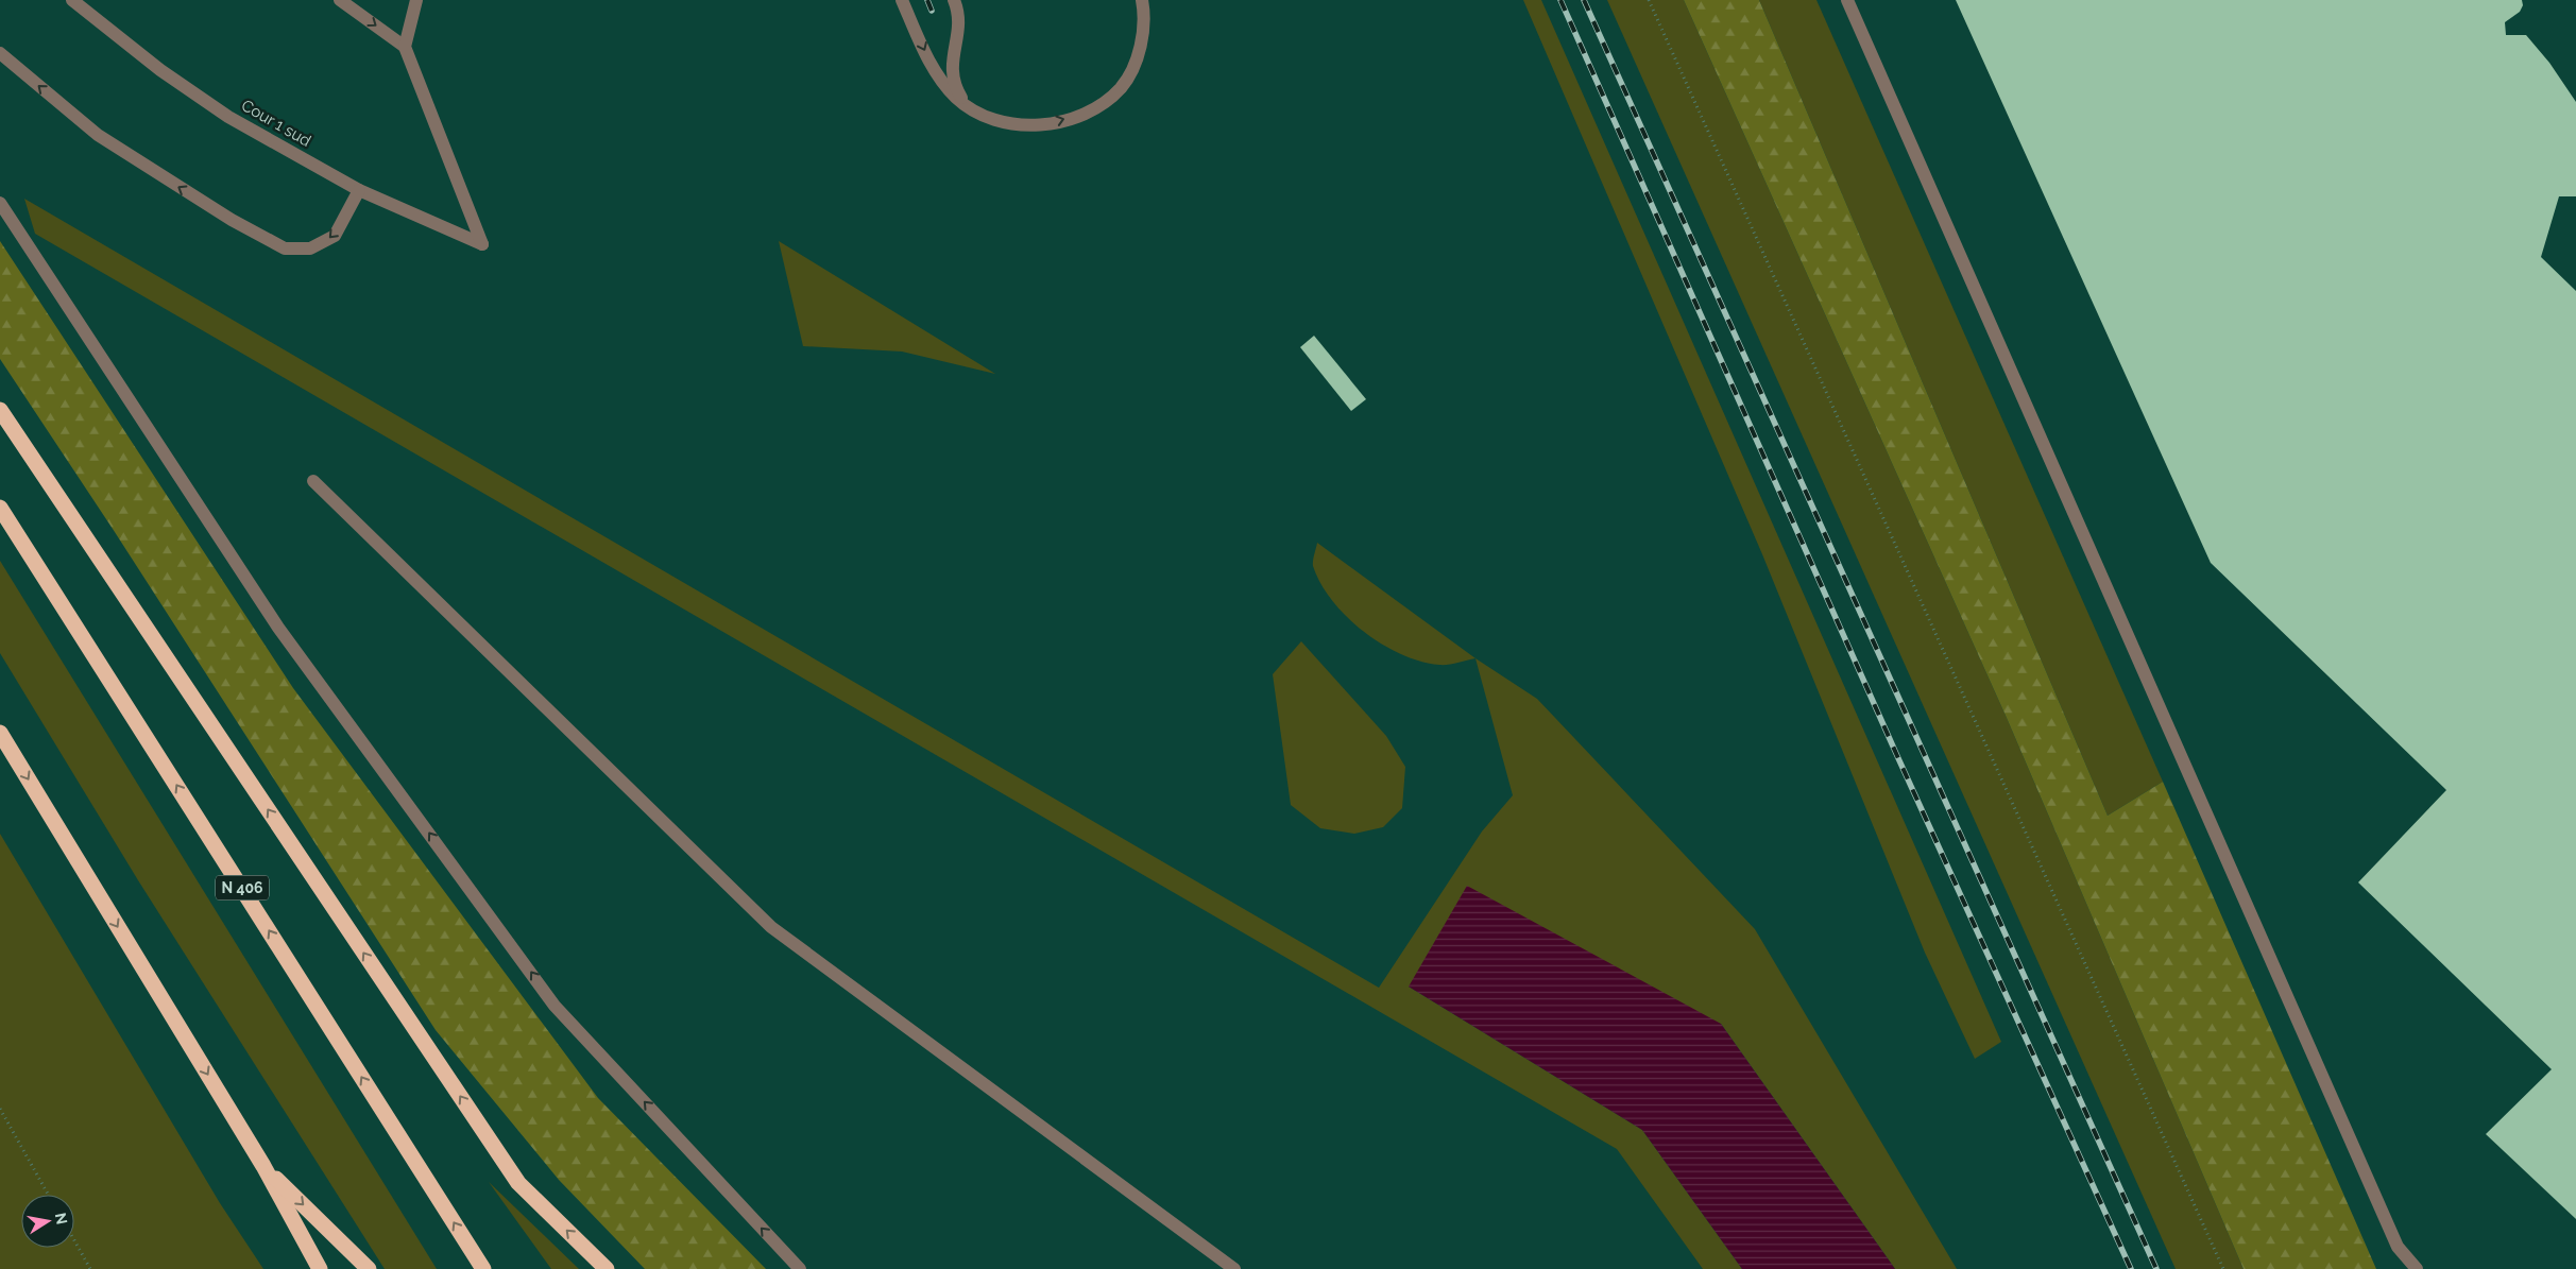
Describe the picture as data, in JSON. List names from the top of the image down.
{
  "streets": {
    "highway": ["N 406"],
    "street": ["Cour 1 sud"]
  },
  "north": "right"
}
